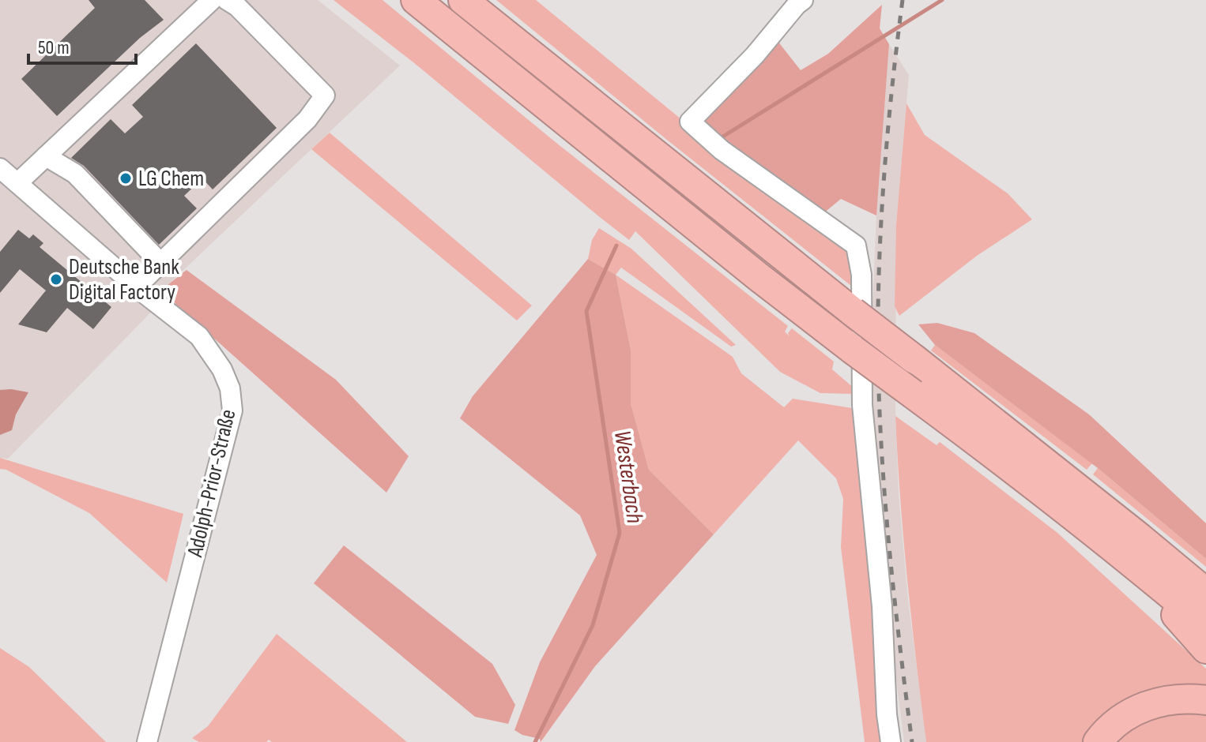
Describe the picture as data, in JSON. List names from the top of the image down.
{
  "streets": {
    "street": ["Adolph-Prior-Straße"]
  },
  "water": ["Westerbach"],
  "places": ["LG Chem", "Deutsche Bank Digital Factory"],
  "scale_bar": "50 m"
}
